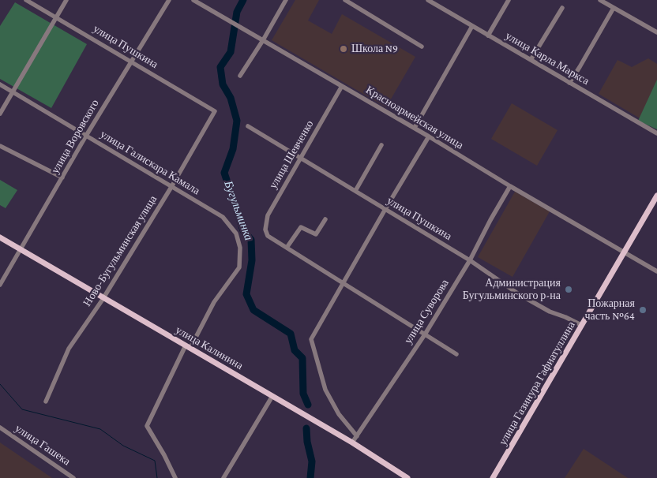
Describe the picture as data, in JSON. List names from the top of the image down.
{
  "streets": {
    "main road": ["улица Калинина", "улица Газинура Гафиатуллина"],
    "street": [
      "улица Пушкина",
      "улица Карла Маркса",
      "Красноармейская улица",
      "улица Воровского",
      "улица Шевченко",
      "улица Галискара Камала",
      "Ново-Бугульминская улица",
      "улица Суворова",
      "улица Гашека"
    ]
  },
  "crossings": [
    ["улица Пушкина", "улица Воровского"],
    ["улица Пушкина", "улица Шевченко"],
    ["улица Пушкина", "Ново-Бугульминская улица"],
    ["улица Пушкина", "улица Суворова"],
    ["улица Пушкина", "улица Газинура Гафиатуллина"],
    ["Красноармейская улица", "улица Шевченко"],
    ["Красноармейская улица", "улица Суворова"],
    ["Красноармейская улица", "улица Газинура Гафиатуллина"],
    ["улица Воровского", "улица Галискара Камала"],
    ["улица Воровского", "улица Калинина"],
    ["улица Галискара Камала", "Ново-Бугульминская улица"],
    ["улица Галискара Камала", "улица Калинина"],
    ["Ново-Бугульминская улица", "улица Калинина"],
    ["улица Суворова", "улица Калинина"]
  ],
  "water": ["Бугульминка"],
  "places": ["Школа N9", "Администрация Бугульминского р-на", "Пожарная часть №64"]
}
